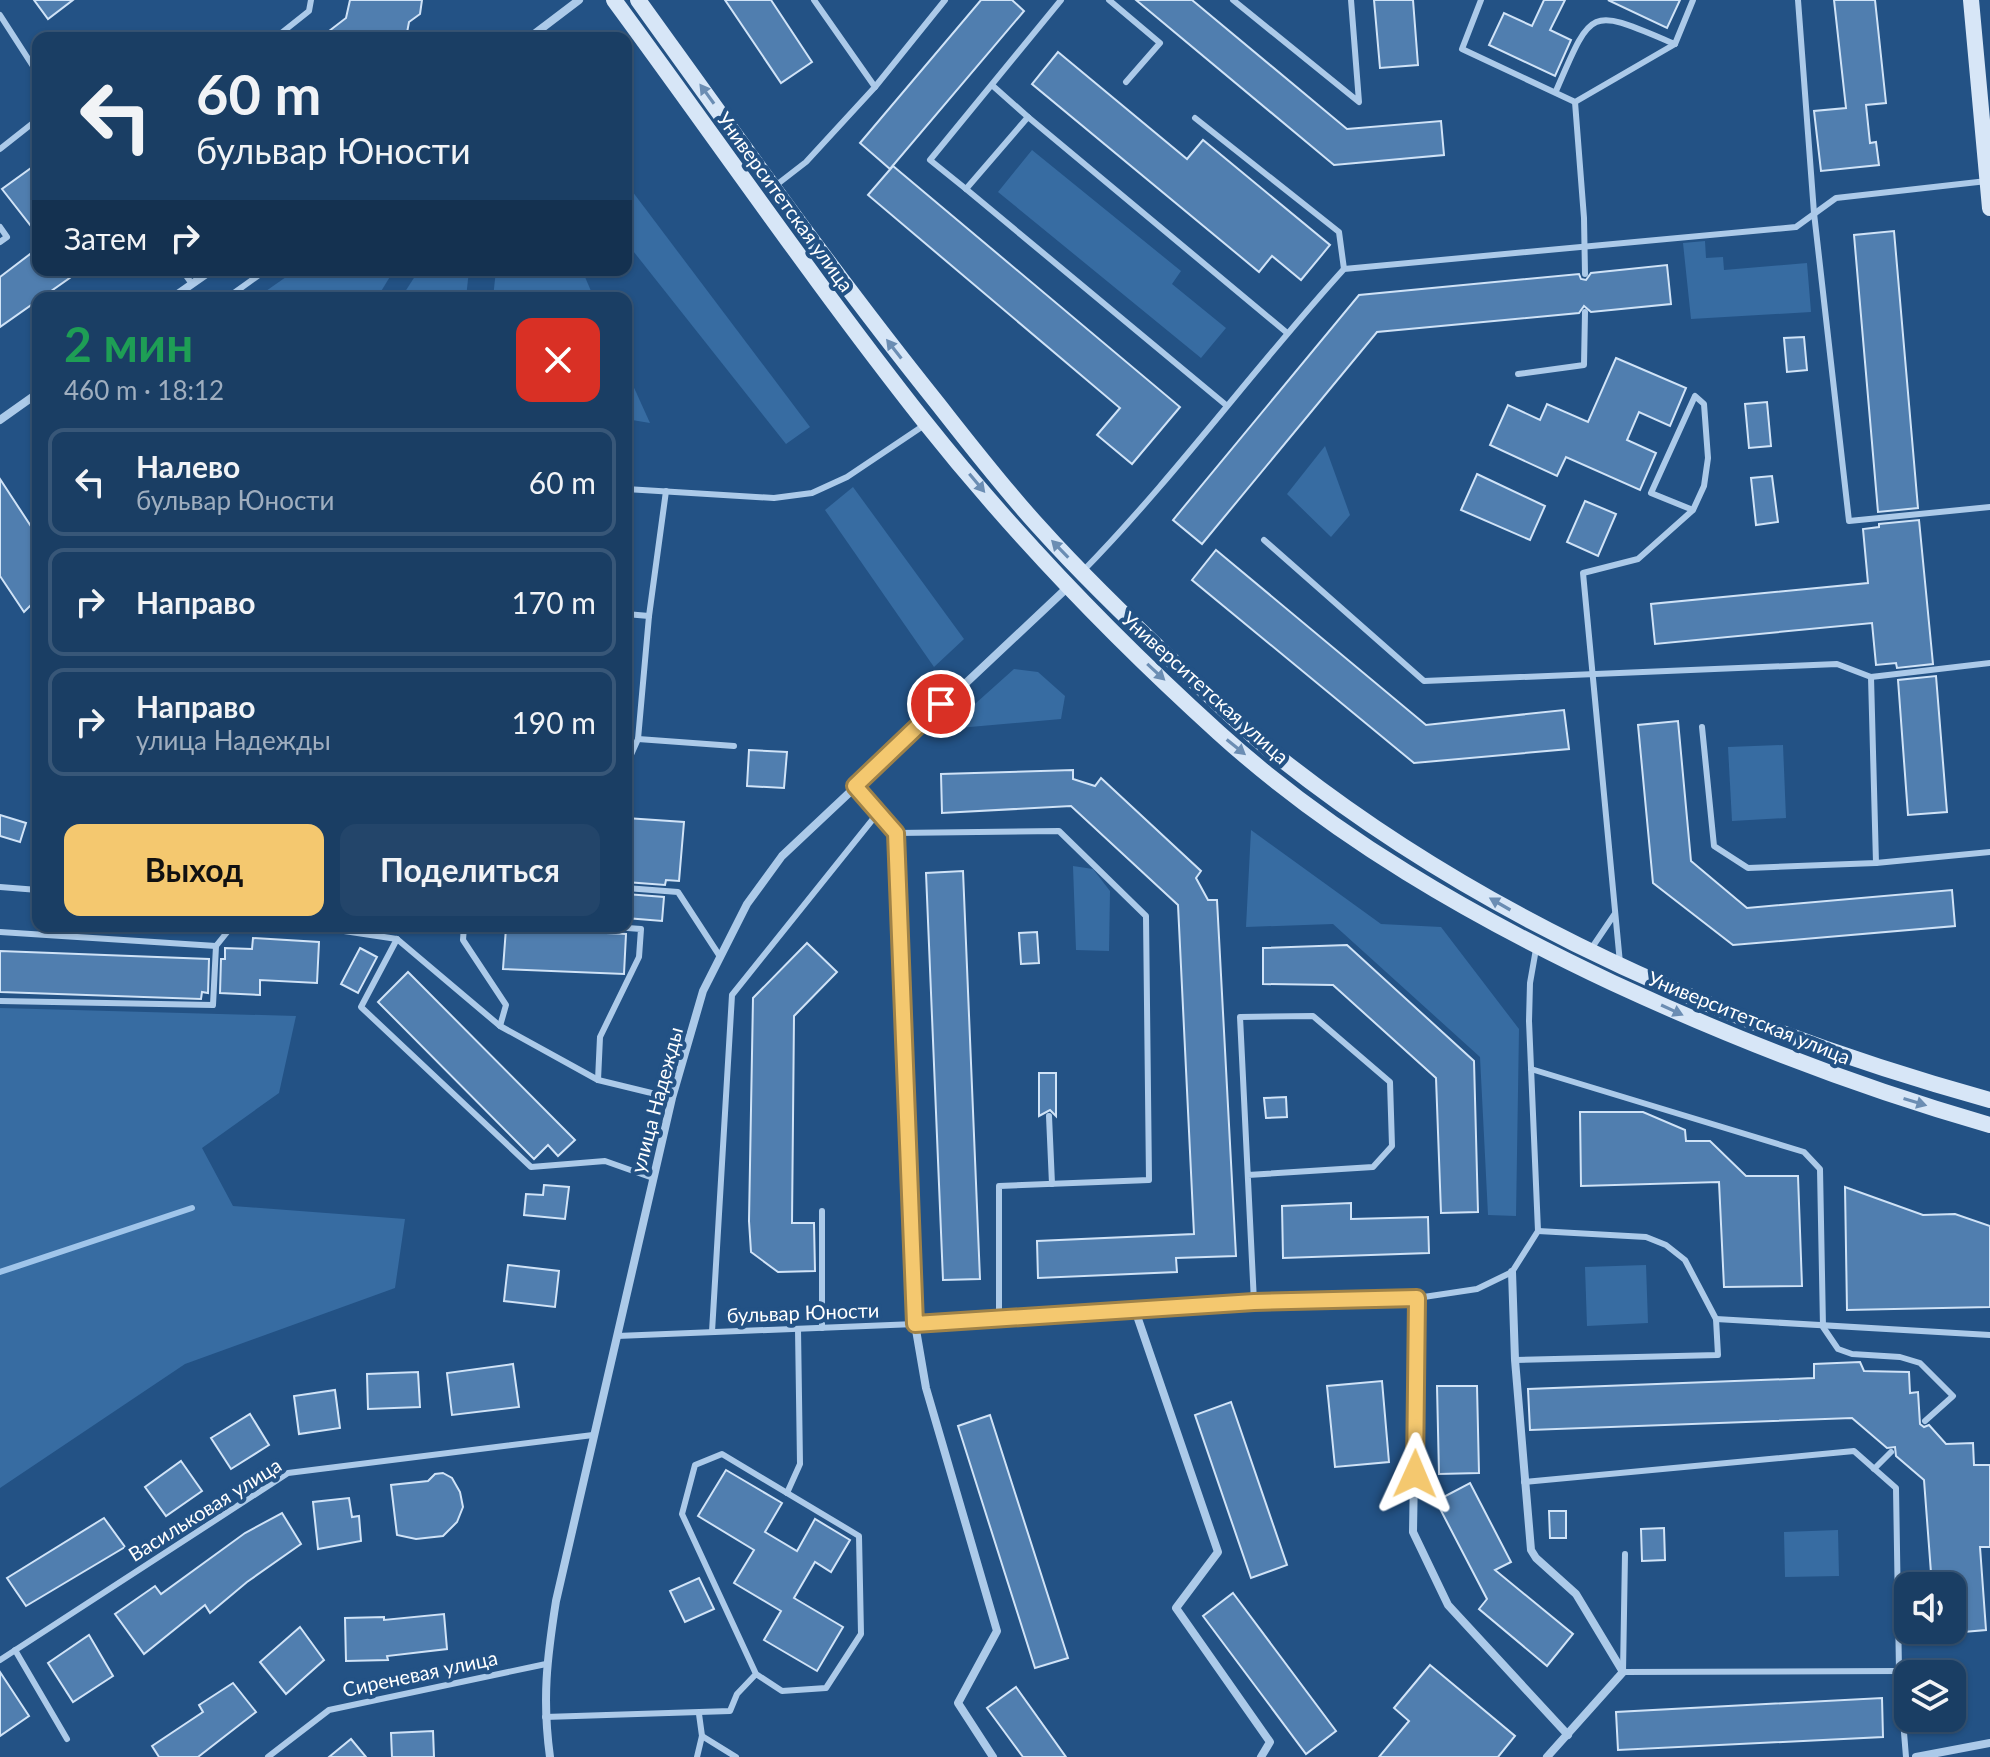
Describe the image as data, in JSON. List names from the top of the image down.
{
  "streets": {
    "main road": ["Университетская улица"],
    "street": ["улица Надежды"],
    "lane": ["бульвар Юности", "Васильковая улица", "Сиреневая улица"]
  },
  "crossings": [
    ["Университетская улица", "улица Надежды"],
    ["улица Надежды", "бульвар Юности"],
    ["улица Надежды", "Васильковая улица"],
    ["улица Надежды", "Сиреневая улица"]
  ],
  "page": {
    "turn": ["60 m", "бульвар Юности"],
    "then": "Затем",
    "heading": ["2 мин", "460 m · 18:12"],
    "list": [
      {
        "name": "Налево",
        "note": "бульвар Юности",
        "value": "60 m"
      },
      {
        "name": "Направо",
        "value": "170 m"
      },
      {
        "name": "Направо",
        "note": "улица Надежды",
        "value": "190 m"
      }
    ],
    "buttons": ["Выход", "Поделиться"]
  }
}
